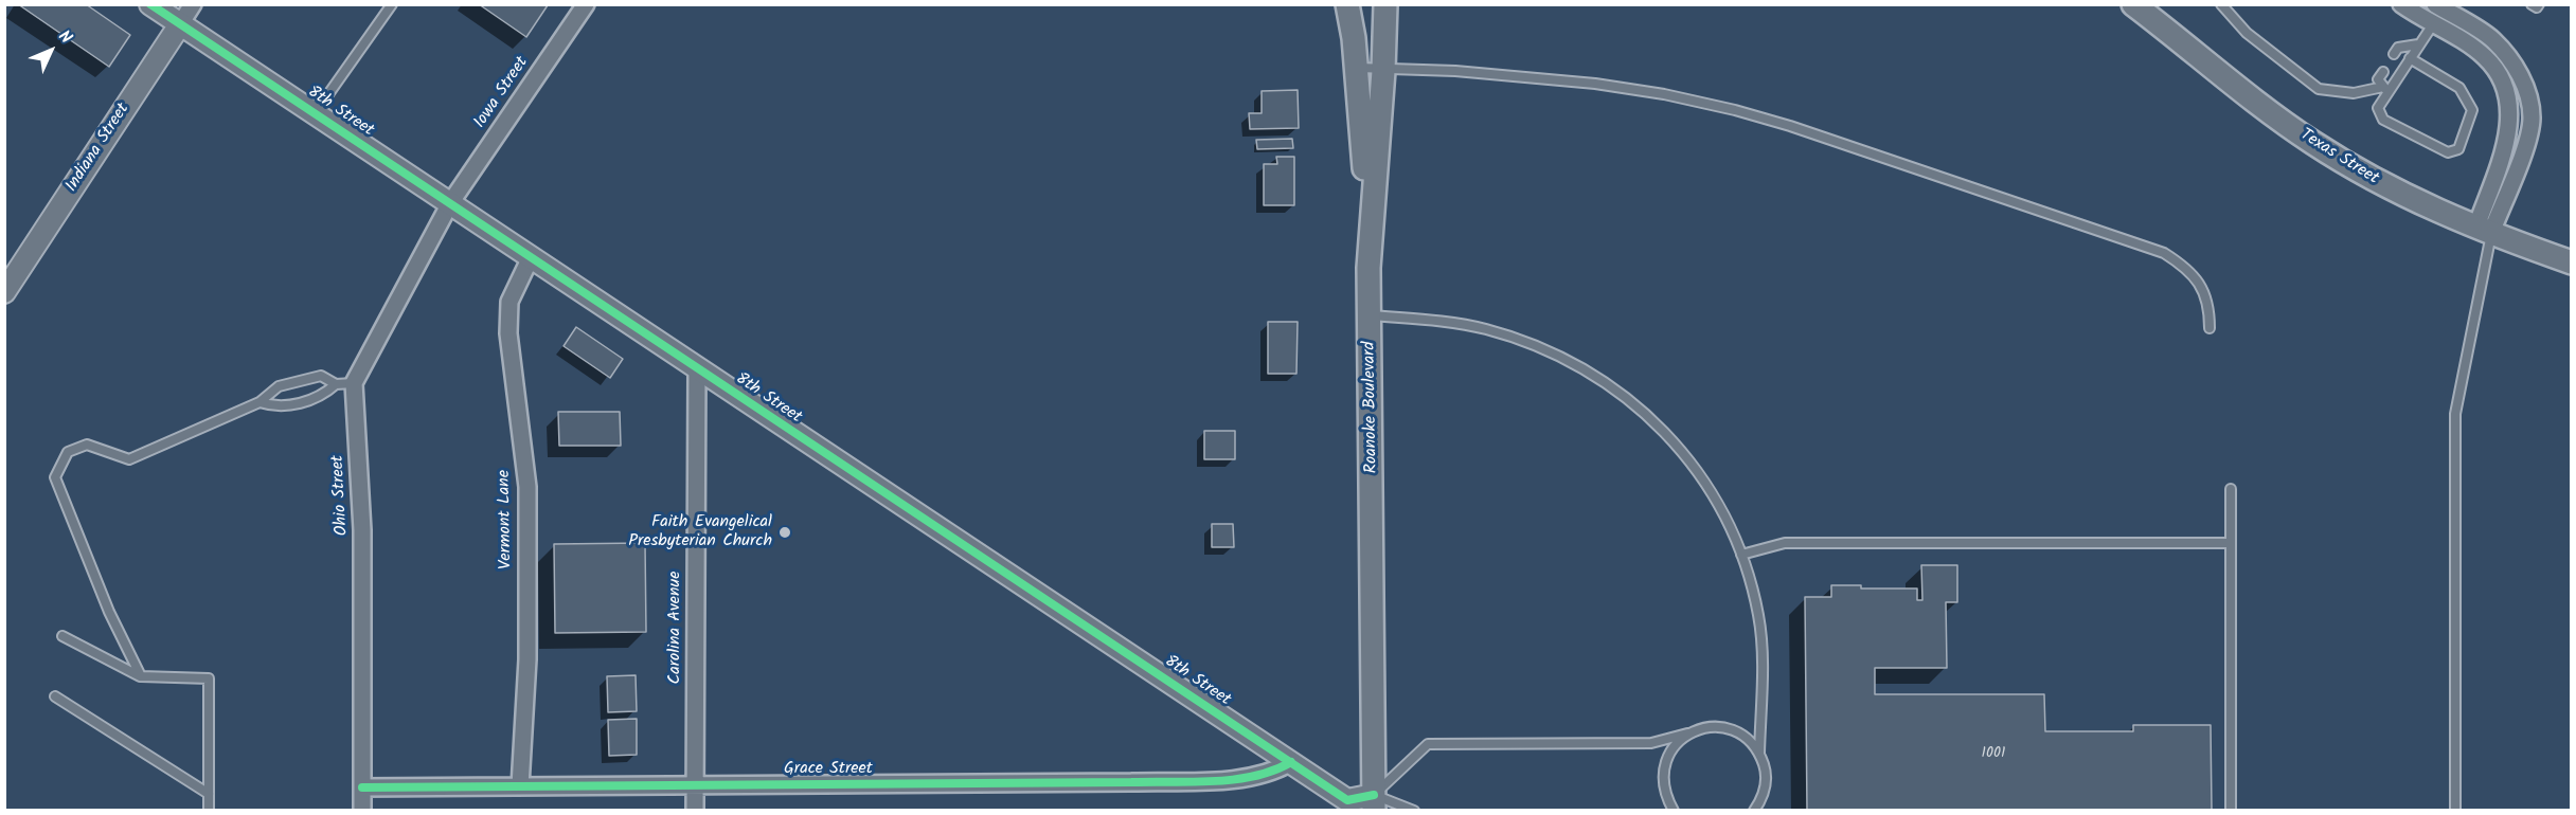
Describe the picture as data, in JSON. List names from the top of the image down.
{
  "streets": {
    "main road": ["Texas Street", "Roanoke Boulevard"],
    "street": [
      "Iowa Street",
      "8th Street",
      "Indiana Street",
      "Ohio Street",
      "Vermont Lane",
      "Carolina Avenue",
      "Grace Street"
    ]
  },
  "crossings": [
    ["Iowa Street", "8th Street"],
    ["8th Street", "Indiana Street"],
    ["8th Street", "Roanoke Boulevard"],
    ["8th Street", "Vermont Lane"],
    ["8th Street", "Carolina Avenue"],
    ["8th Street", "Grace Street"],
    ["Ohio Street", "Grace Street"],
    ["Vermont Lane", "Grace Street"],
    ["Carolina Avenue", "Grace Street"]
  ],
  "places": ["Faith Evangelical Presbyterian Church"],
  "house_numbers": ["1001"],
  "north": "top right"
}
